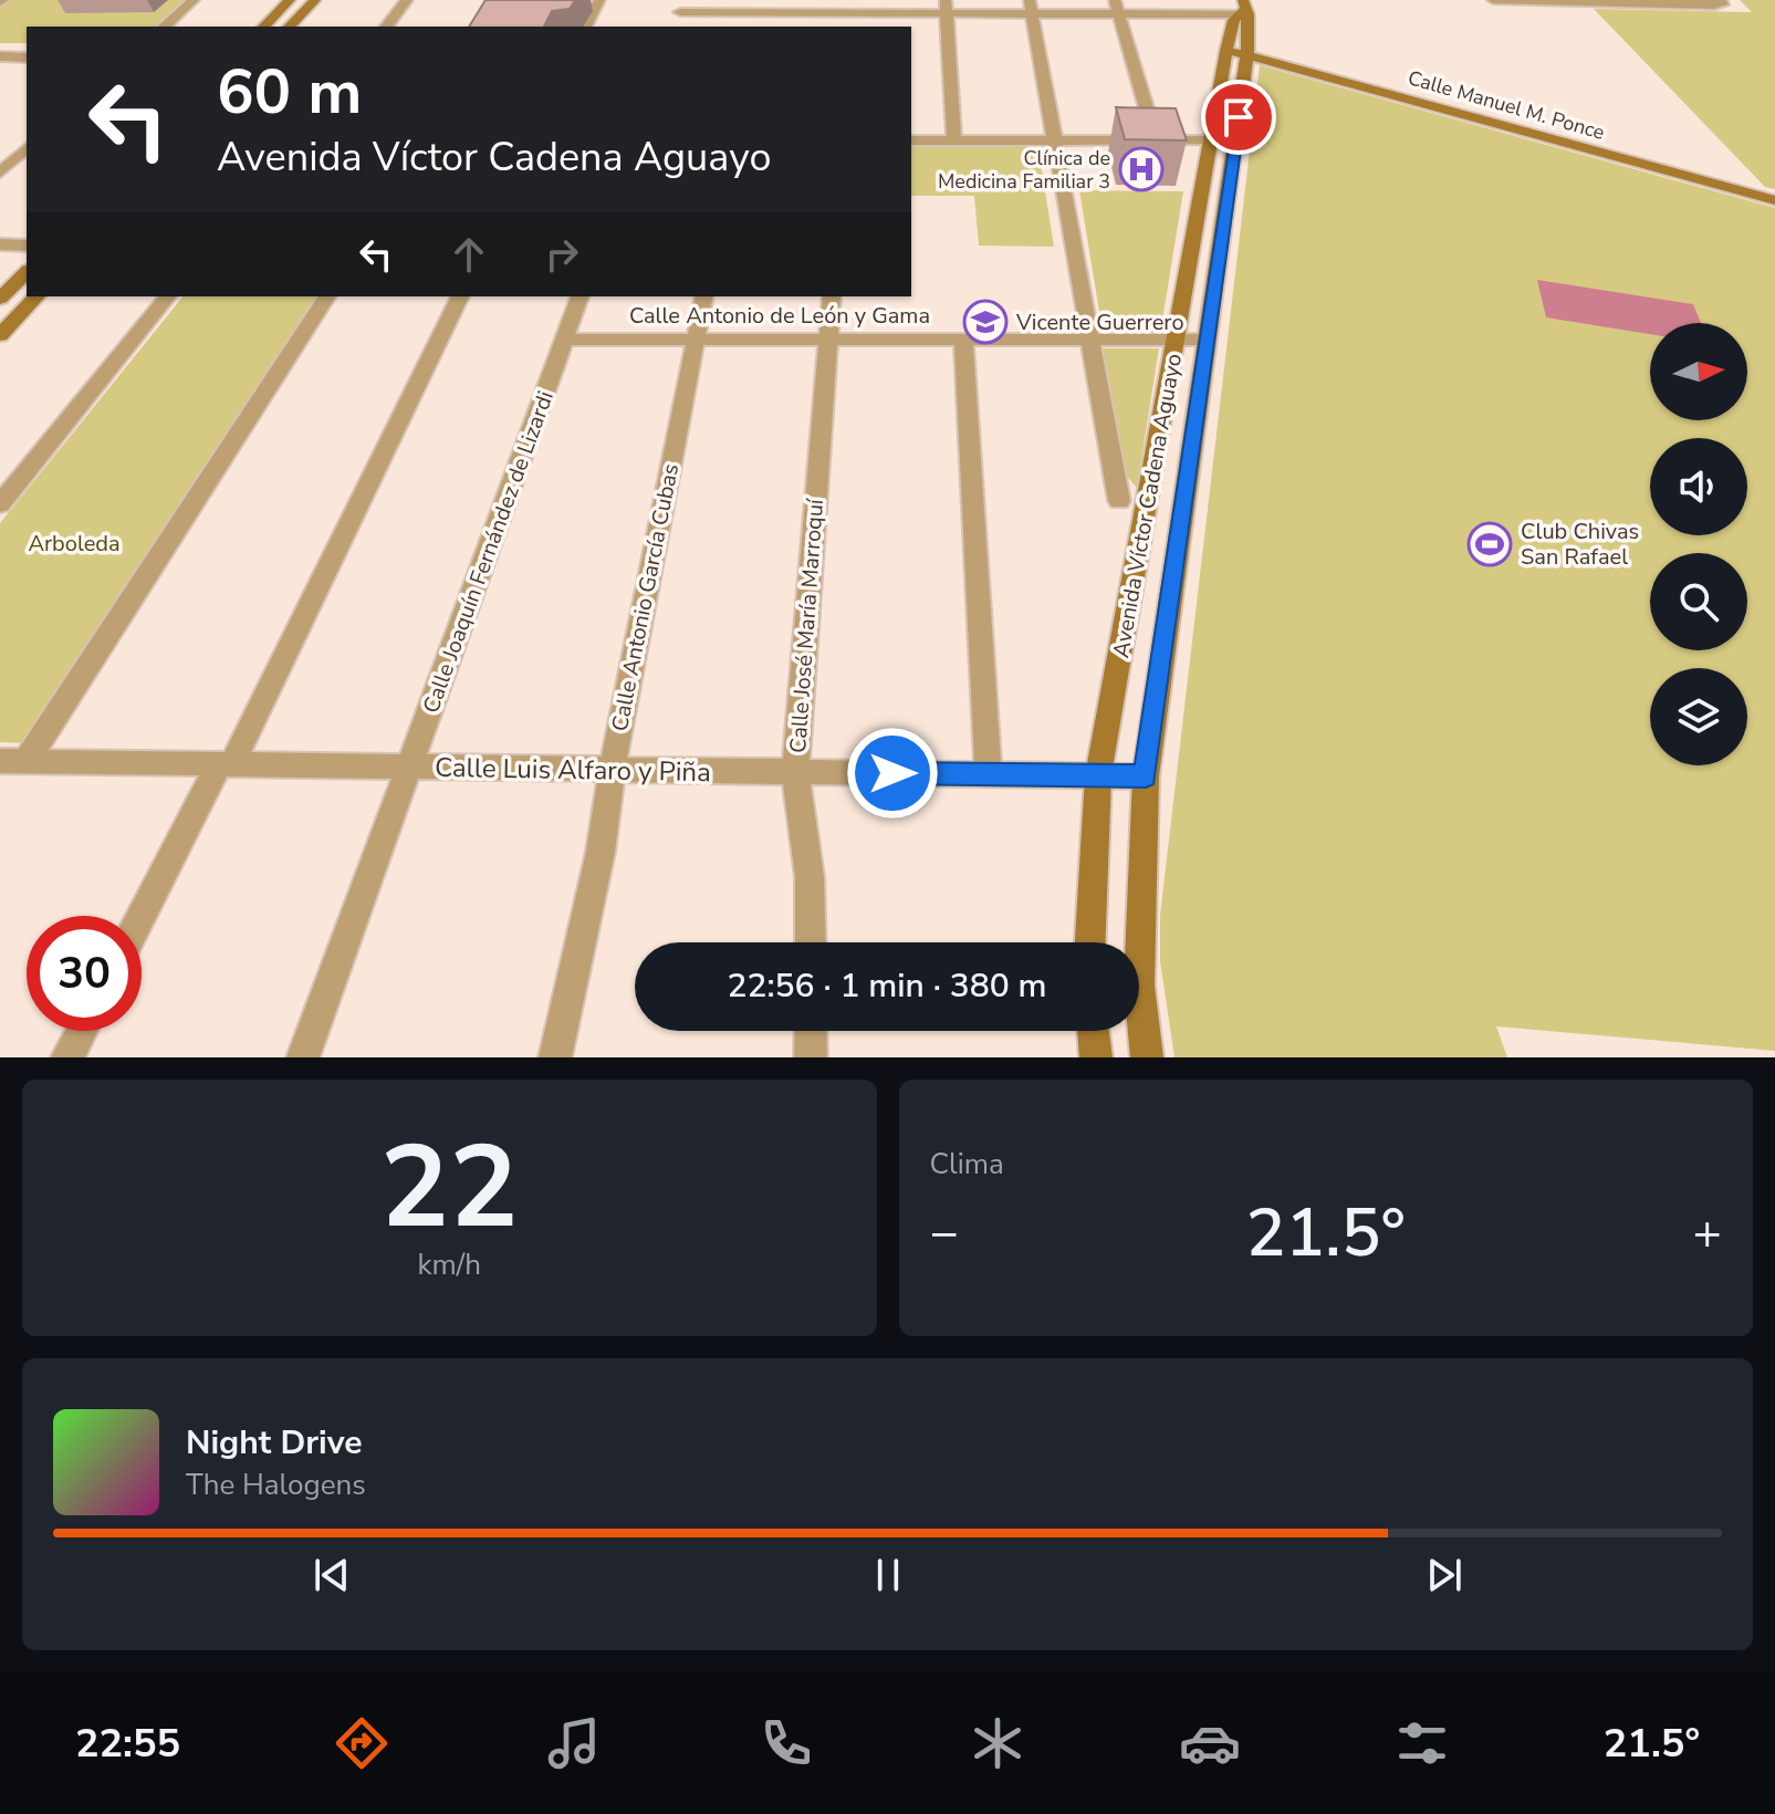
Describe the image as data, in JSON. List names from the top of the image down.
{
  "streets": {
    "street": [
      "Calle Manuel M. Ponce",
      "Calle Antonio de León y Gama",
      "Avenida Víctor Cadena Aguayo",
      "Calle Joaquín Fernández de Lizardi",
      "Calle Antonio García Cubas",
      "Calle José María Marroquí",
      "Calle Luis Alfaro y Piña"
    ]
  },
  "crossings": [
    ["Calle Manuel M. Ponce", "Avenida Víctor Cadena Aguayo"],
    ["Calle Antonio de León y Gama", "Avenida Víctor Cadena Aguayo"],
    ["Calle Antonio de León y Gama", "Calle Joaquín Fernández de Lizardi"],
    ["Calle Antonio de León y Gama", "Calle Antonio García Cubas"],
    ["Calle Antonio de León y Gama", "Calle José María Marroquí"],
    ["Avenida Víctor Cadena Aguayo", "Calle Luis Alfaro y Piña"],
    ["Calle Joaquín Fernández de Lizardi", "Calle Luis Alfaro y Piña"],
    ["Calle Antonio García Cubas", "Calle Luis Alfaro y Piña"],
    ["Calle José María Marroquí", "Calle Luis Alfaro y Piña"]
  ],
  "parks": ["Arboleda"],
  "places": {
    "hospital": ["Clínica de Medicina Familiar 3"],
    "school or university": ["Vicente Guerrero"],
    "sports": ["Club Chivas San Rafael"]
  },
  "north": "right",
  "page": {
    "turn": ["60 m", "Avenida Víctor Cadena Aguayo"],
    "limit": "30",
    "trip": "22:56 · 1 min · 380 m",
    "tile": [
      ["22", "km/h"],
      "Clima"
    ],
    "heat": ["−", "21.5°", "+"],
    "song": ["Night Drive", "The Halogens"],
    "tabs": ["22:55", "21.5°"]
  }
}
